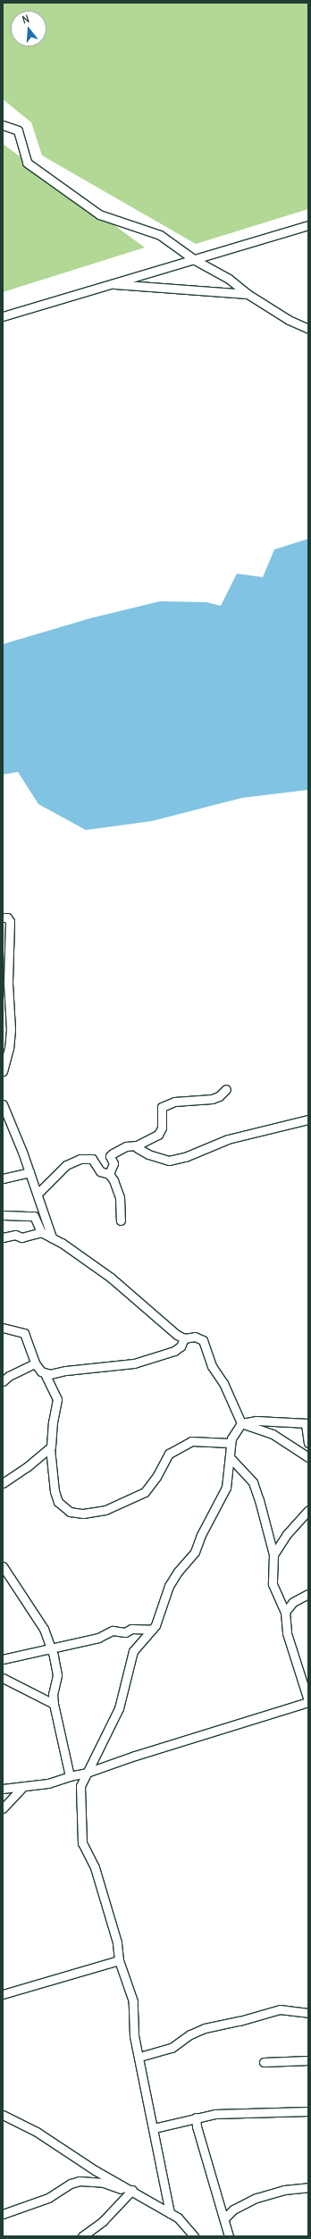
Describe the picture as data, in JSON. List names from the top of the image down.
{
  "north": "top"
}
